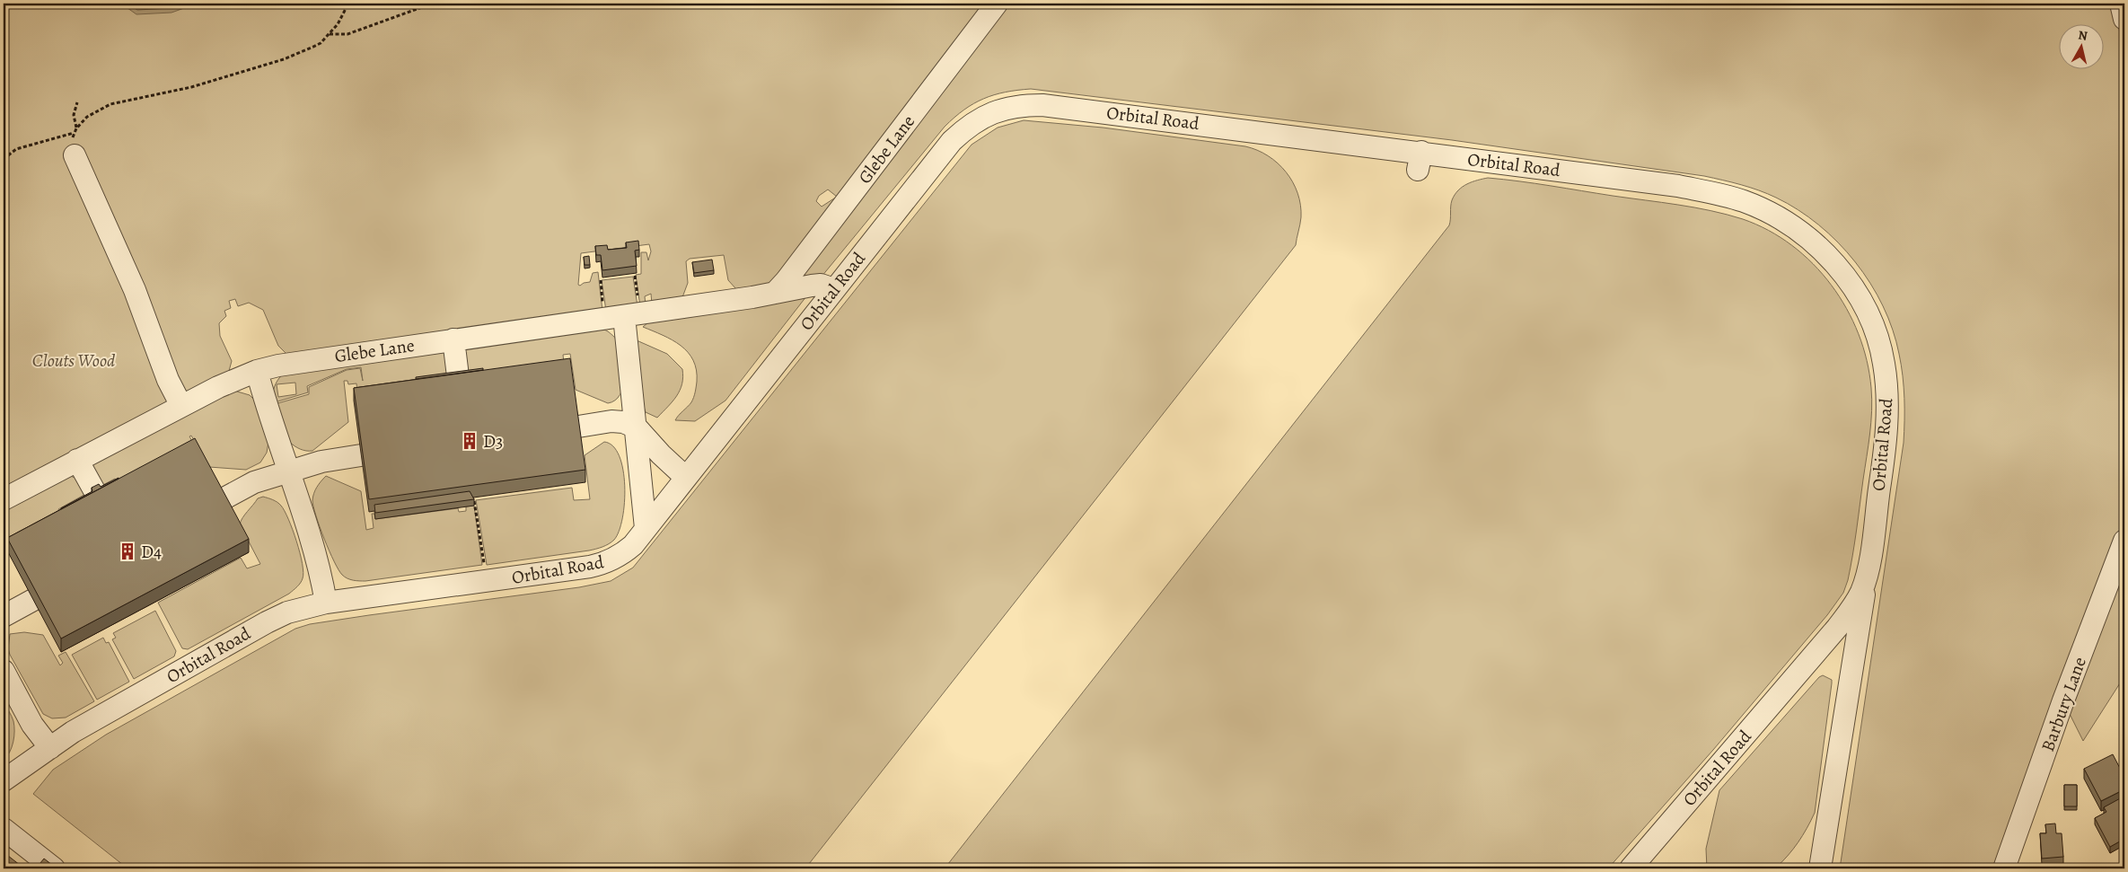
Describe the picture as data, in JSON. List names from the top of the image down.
{
  "streets": {
    "street": ["Orbital Road", "Glebe Lane", "Barbury Lane"]
  },
  "crossings": [
    ["Orbital Road", "Glebe Lane"]
  ],
  "parks": ["Clouts Wood"],
  "places": {
    "building": ["D3", "D4"]
  },
  "north": "top"
}
